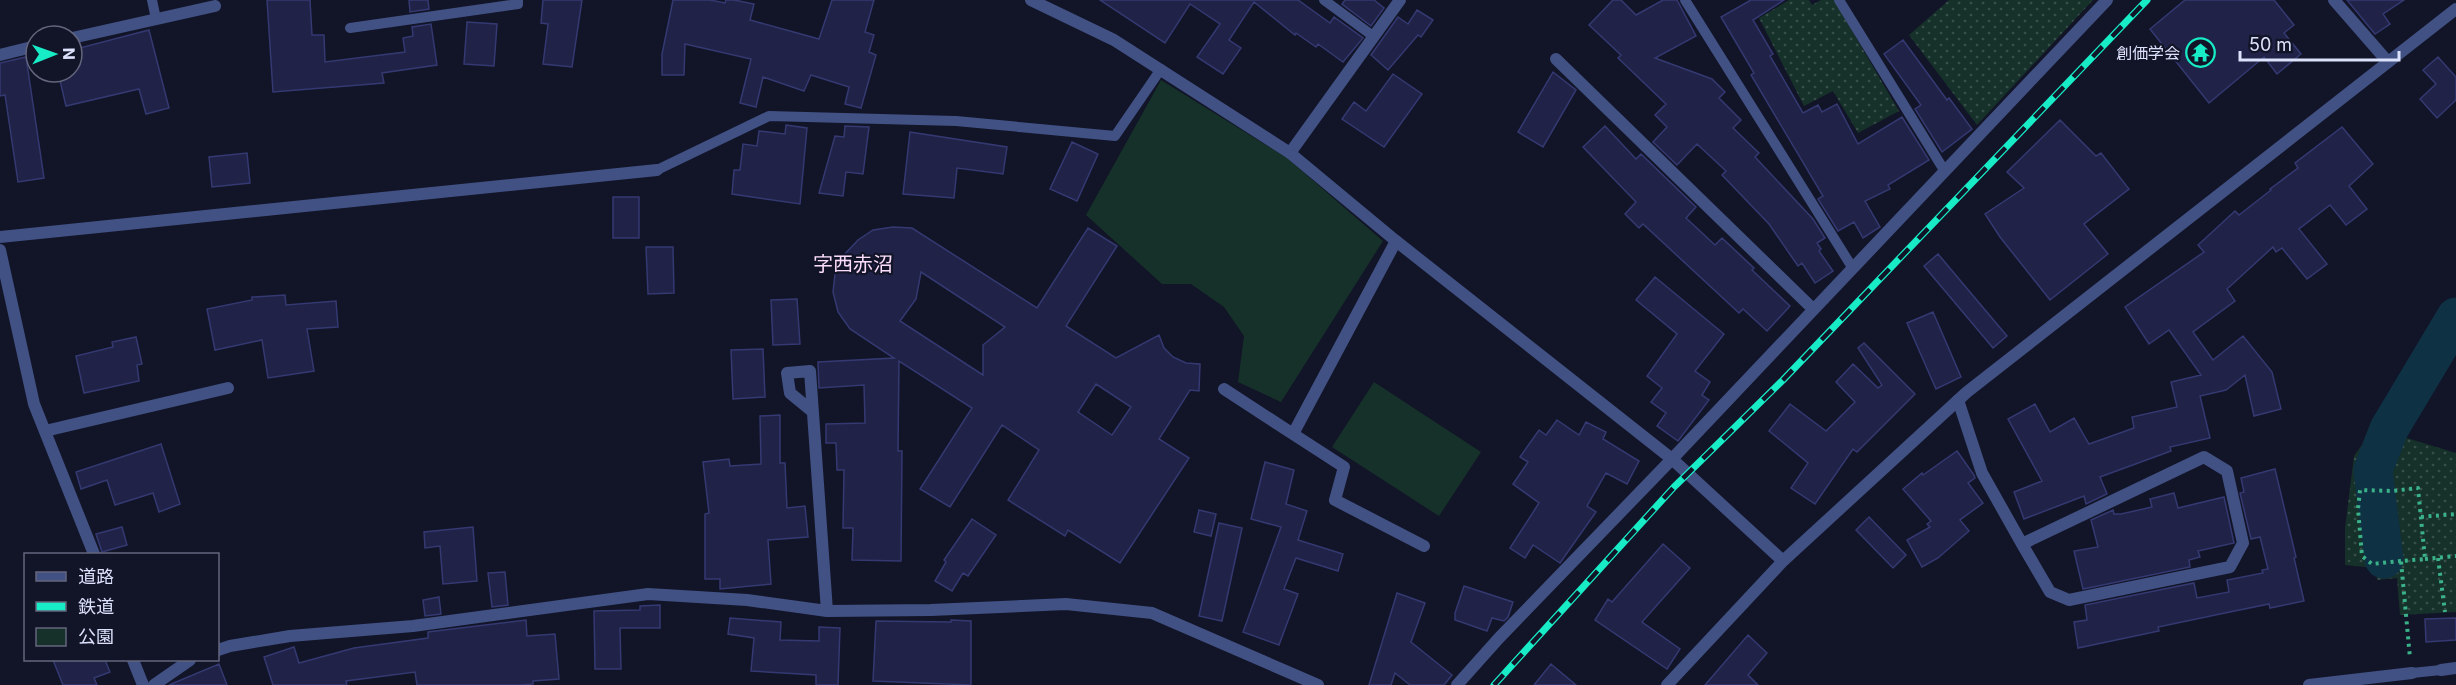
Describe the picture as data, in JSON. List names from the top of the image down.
{
  "districts": ["字西赤沼"],
  "places": {
    "temple": ["創価学会"]
  },
  "legend": ["道路", "鉄道", "公園"],
  "scale_bar": "50 m",
  "north": "right"
}
